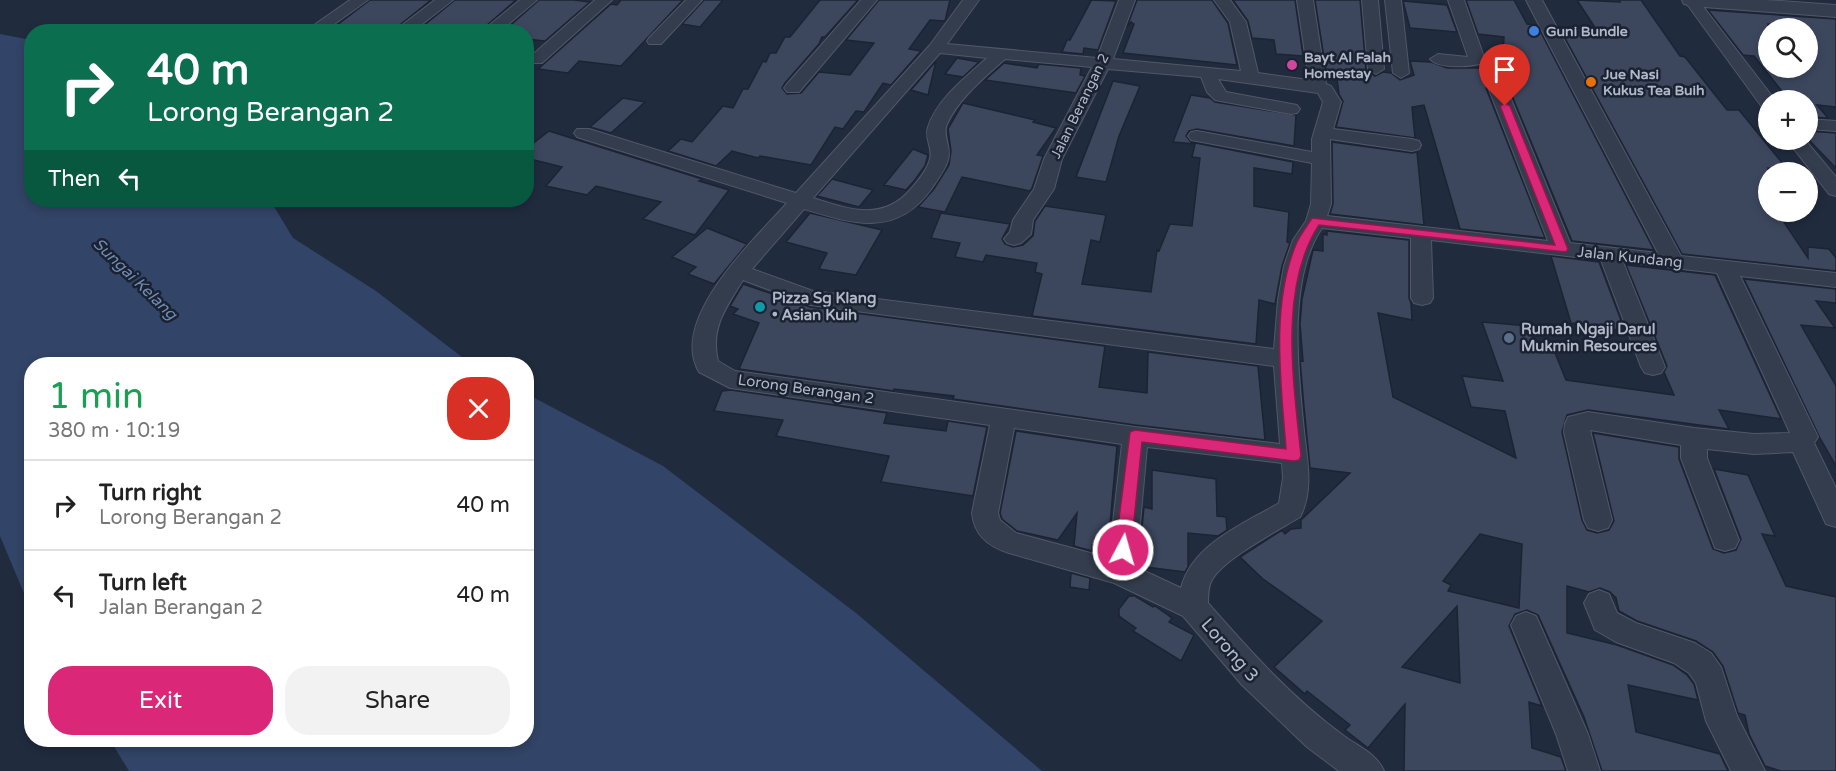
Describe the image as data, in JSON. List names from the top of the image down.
{
  "streets": {
    "street": [
      "Jalan Berangan 2",
      "Jalan Kundang",
      "Lorong Berangan 2",
      "Lorong 3"
    ]
  },
  "crossings": [
    ["Lorong Berangan 2", "Lorong 3"]
  ],
  "water": ["Sungai Kelang"],
  "places": [
    "Guni Bundle",
    "Bayt Al Falah Homestay",
    "Jue Nasi Kukus Tea Buih",
    "Pizza Sg Klang • Asian Kuih",
    "Rumah Ngaji Darul Mukmin Resources"
  ],
  "page": {
    "map_buttons": ["+", "−"],
    "turn": ["40 m", "Lorong Berangan 2"],
    "then": "Then",
    "heading": ["1 min", "380 m · 10:19"],
    "list": [
      {
        "name": "Turn right",
        "note": "Lorong Berangan 2",
        "value": "40 m"
      },
      {
        "name": "Turn left",
        "note": "Jalan Berangan 2",
        "value": "40 m"
      }
    ],
    "buttons": ["Exit", "Share"]
  }
}
